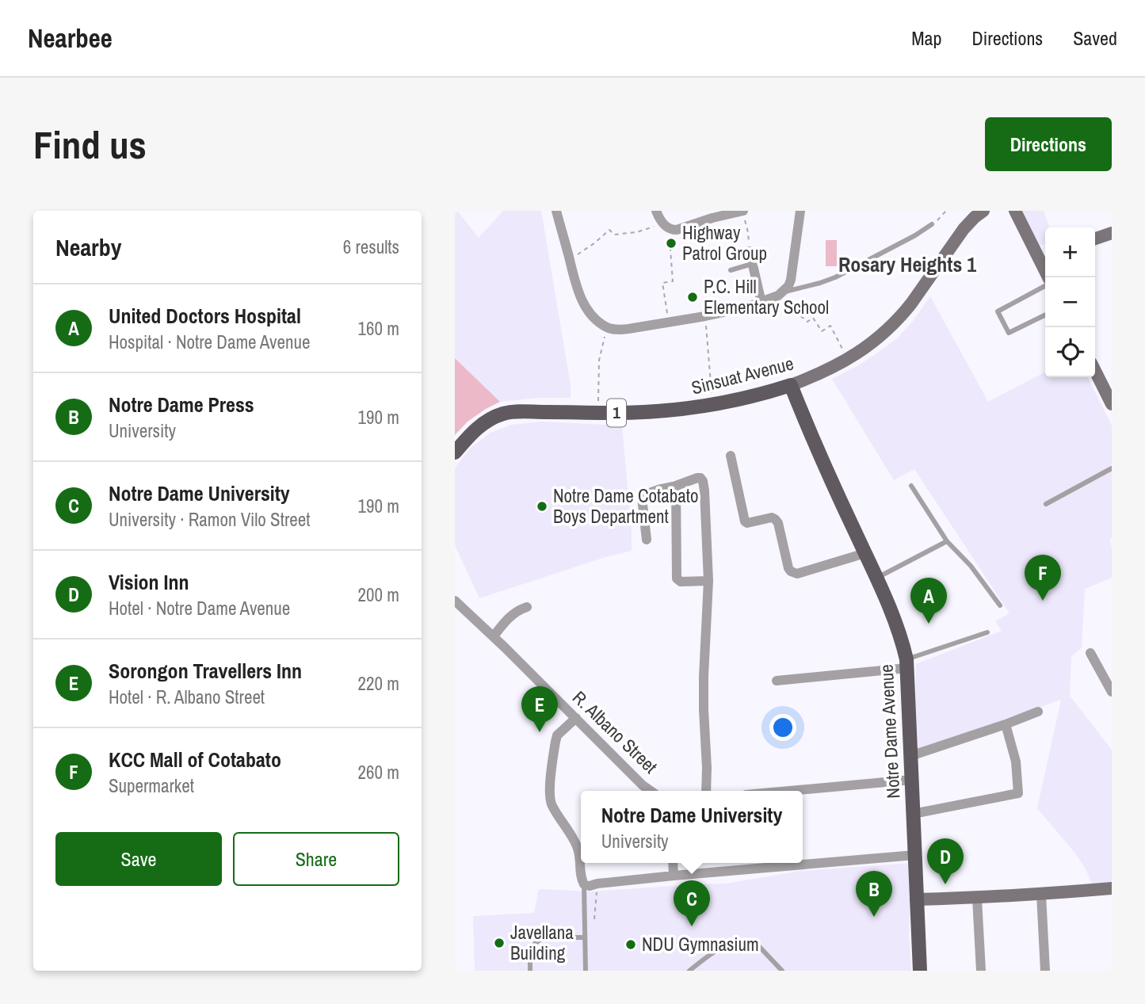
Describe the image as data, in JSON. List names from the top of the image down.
{
  "streets": {
    "main road": ["Sinsuat Avenue", "1", "Notre Dame Avenue"],
    "street": ["R. Albano Street"]
  },
  "crossings": [
    ["Sinsuat Avenue", "Notre Dame Avenue"]
  ],
  "districts": ["Rosary Heights 1"],
  "places": [
    "Highway Patrol Group",
    "P.C. Hill Elementary School",
    "Notre Dame Cotabato Boys Department",
    "Javellana Building",
    "NDU Gymnasium"
  ],
  "page": {
    "header": "Nearbee",
    "nav": ["Map", "Directions", "Saved"],
    "buttons": [
      "Directions",
      ["Save", "Share"]
    ],
    "title": "Find us",
    "heading": ["Nearby", "6 results"],
    "map_buttons": ["+", "−"],
    "list": [
      {
        "mark": "A",
        "name": "United Doctors Hospital",
        "note": "Hospital · Notre Dame Avenue",
        "value": "160 m"
      },
      {
        "mark": "B",
        "name": "Notre Dame Press",
        "note": "University",
        "value": "190 m"
      },
      {
        "mark": "C",
        "name": "Notre Dame University",
        "note": "University · Ramon Vilo Street",
        "value": "190 m"
      },
      {
        "mark": "D",
        "name": "Vision Inn",
        "note": "Hotel · Notre Dame Avenue",
        "value": "200 m"
      },
      {
        "mark": "E",
        "name": "Sorongon Travellers Inn",
        "note": "Hotel · R. Albano Street",
        "value": "220 m"
      },
      {
        "mark": "F",
        "name": "KCC Mall of Cotabato",
        "note": "Supermarket",
        "value": "260 m"
      }
    ],
    "pins": [
      "F",
      "A",
      "E",
      "D",
      "B",
      "C"
    ],
    "popup": ["Notre Dame University", "University"]
  }
}
